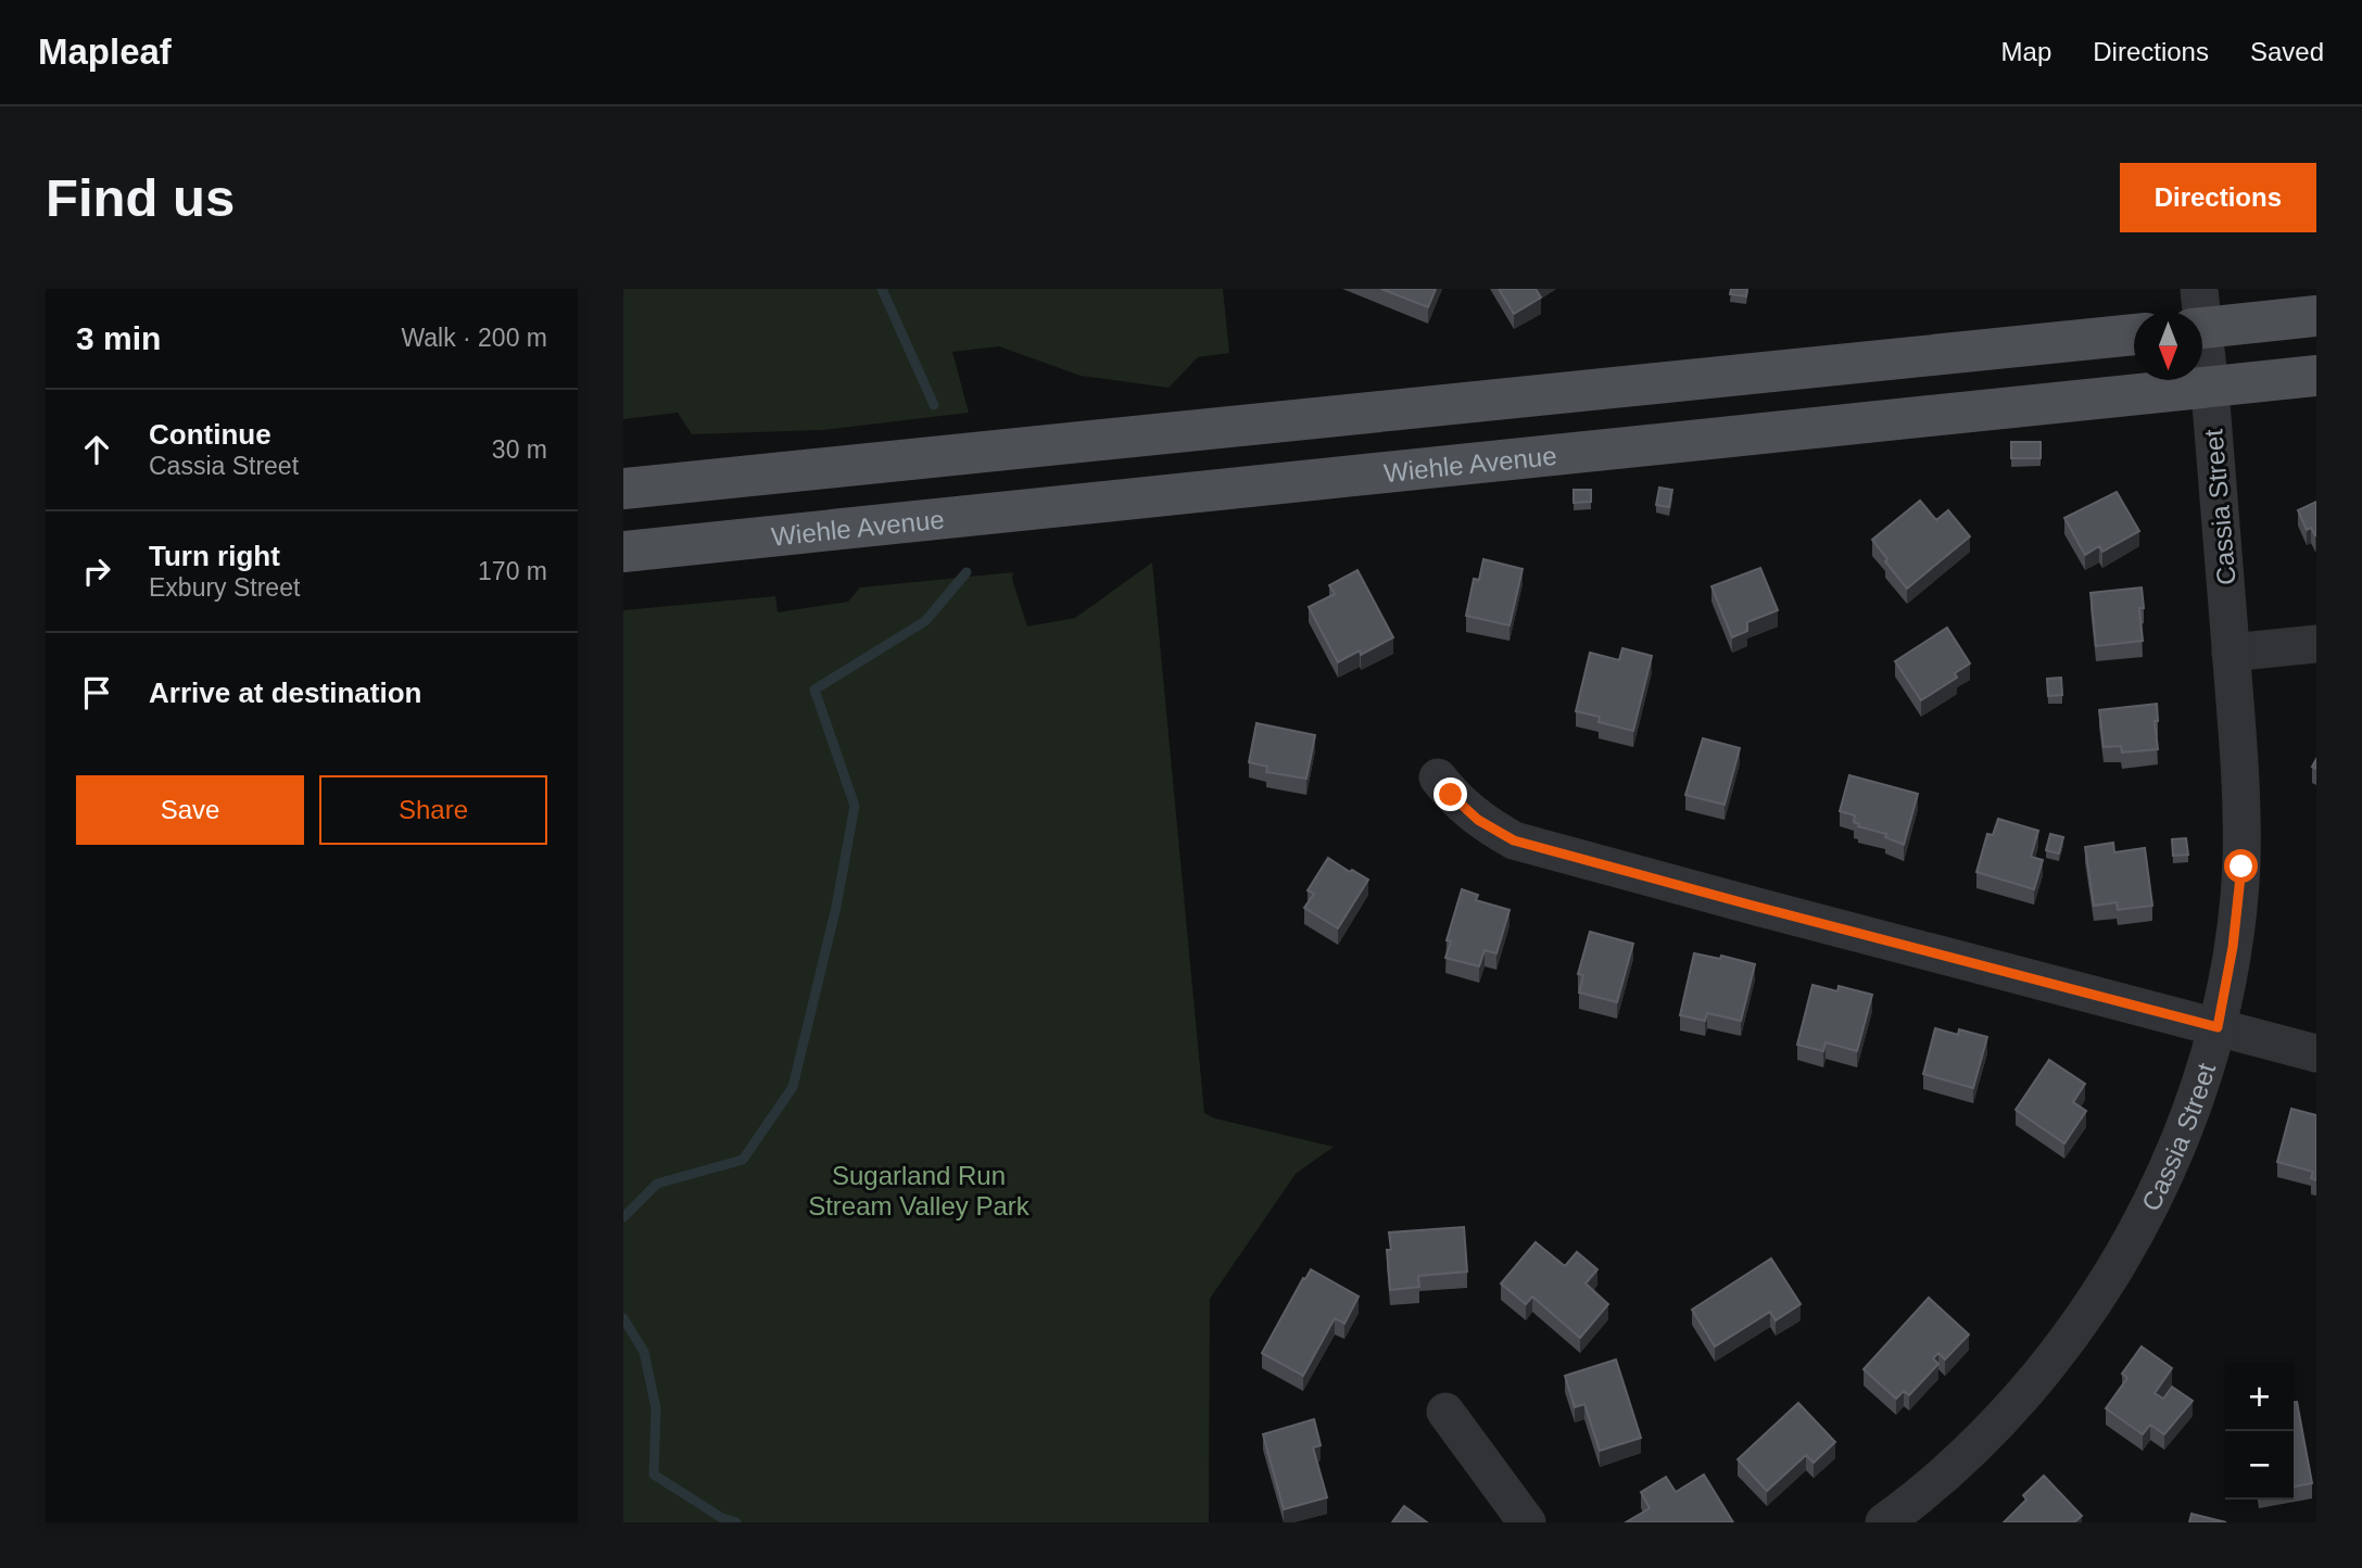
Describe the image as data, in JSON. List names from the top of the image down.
{
  "streets": {
    "main road": ["Wiehle Avenue"],
    "street": ["Cassia Street"]
  },
  "crossings": [
    ["Wiehle Avenue", "Cassia Street"]
  ],
  "parks": ["Sugarland Run Stream Valley Park"],
  "north": "bottom",
  "page": {
    "header": "Mapleaf",
    "nav": ["Map", "Directions", "Saved"],
    "buttons": [
      "Directions",
      ["Save", "Share"]
    ],
    "title": "Find us",
    "heading": ["3 min", "Walk · 200 m"],
    "list": [
      ["Continue", "Cassia Street", "30 m"],
      ["Turn right", "Exbury Street", "170 m"],
      "Arrive at destination"
    ],
    "map_buttons": ["+", "−"]
  }
}
